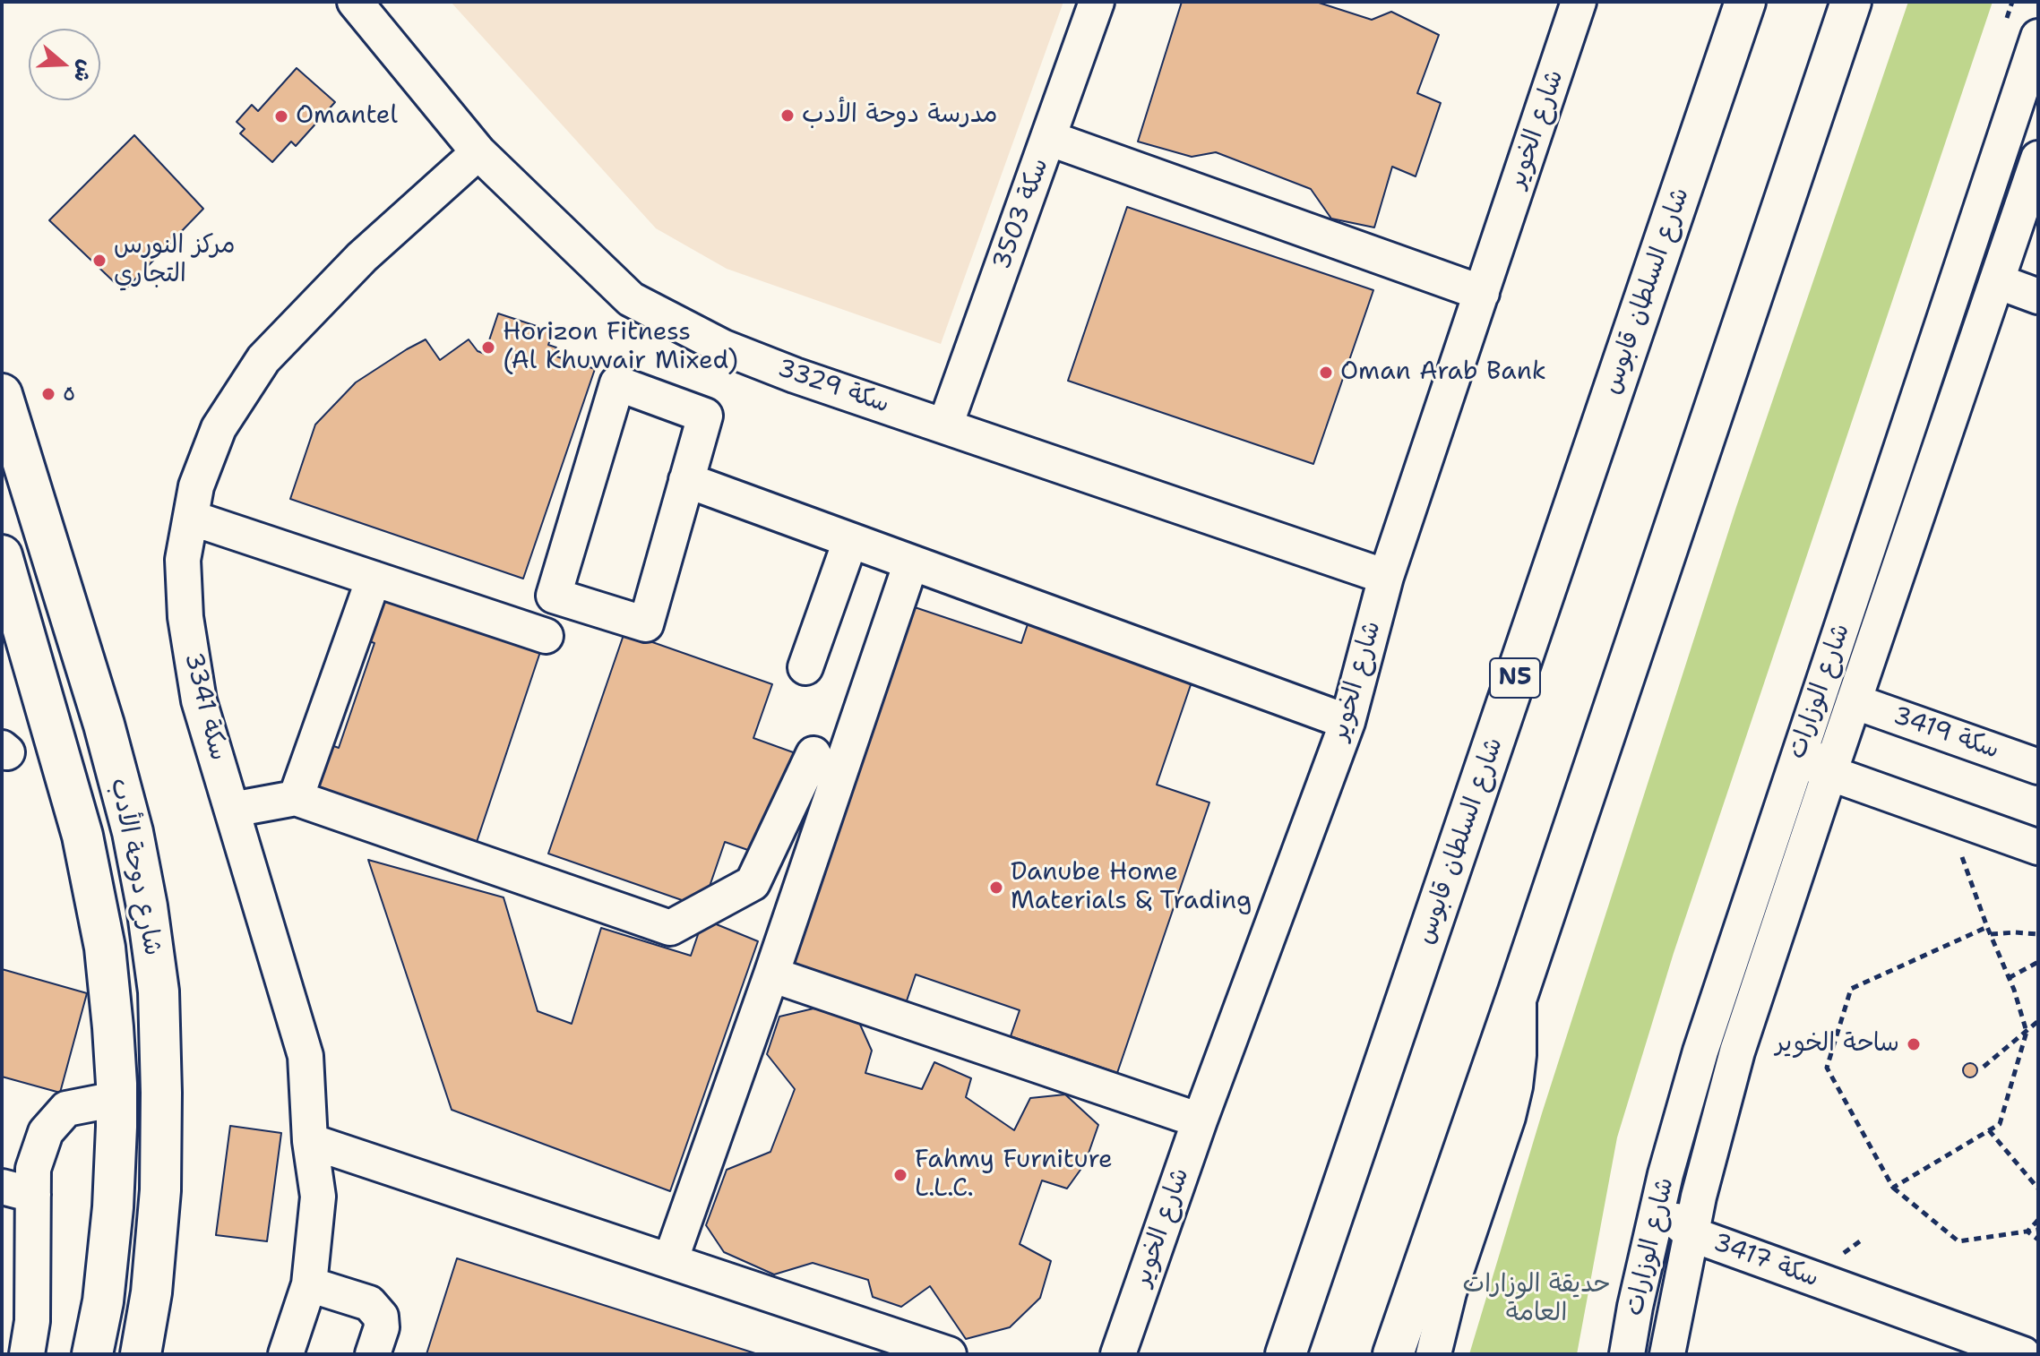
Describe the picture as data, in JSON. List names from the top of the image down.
{
  "streets": {
    "main road": ["شارع السلطان قابوس", "N5", "شارع دوحة الأدب"],
    "street": [
      "شارع الخوير",
      "سكة 3503",
      "سكة 3329",
      "شارع الوزارات",
      "سكة 3341",
      "سكة 3419",
      "سكة 3417"
    ]
  },
  "crossings": [
    ["شارع الخوير", "سكة 3329"],
    ["سكة 3503", "سكة 3329"],
    ["سكة 3329", "سكة 3341"],
    ["شارع الوزارات", "سكة 3419"],
    ["شارع الوزارات", "سكة 3417"]
  ],
  "parks": ["حديقة الوزارات العامة"],
  "places": [
    "مدرسة دوحة الأدب",
    "Omantel",
    "مركز النورس التجاري",
    "Horizon Fitness (Al Khuwair Mixed)",
    "Oman Arab Bank",
    "ه",
    "Danube Home Materials & Trading",
    "ساحة الخوير",
    "Fahmy Furniture L.L.C."
  ],
  "north": "right"
}
